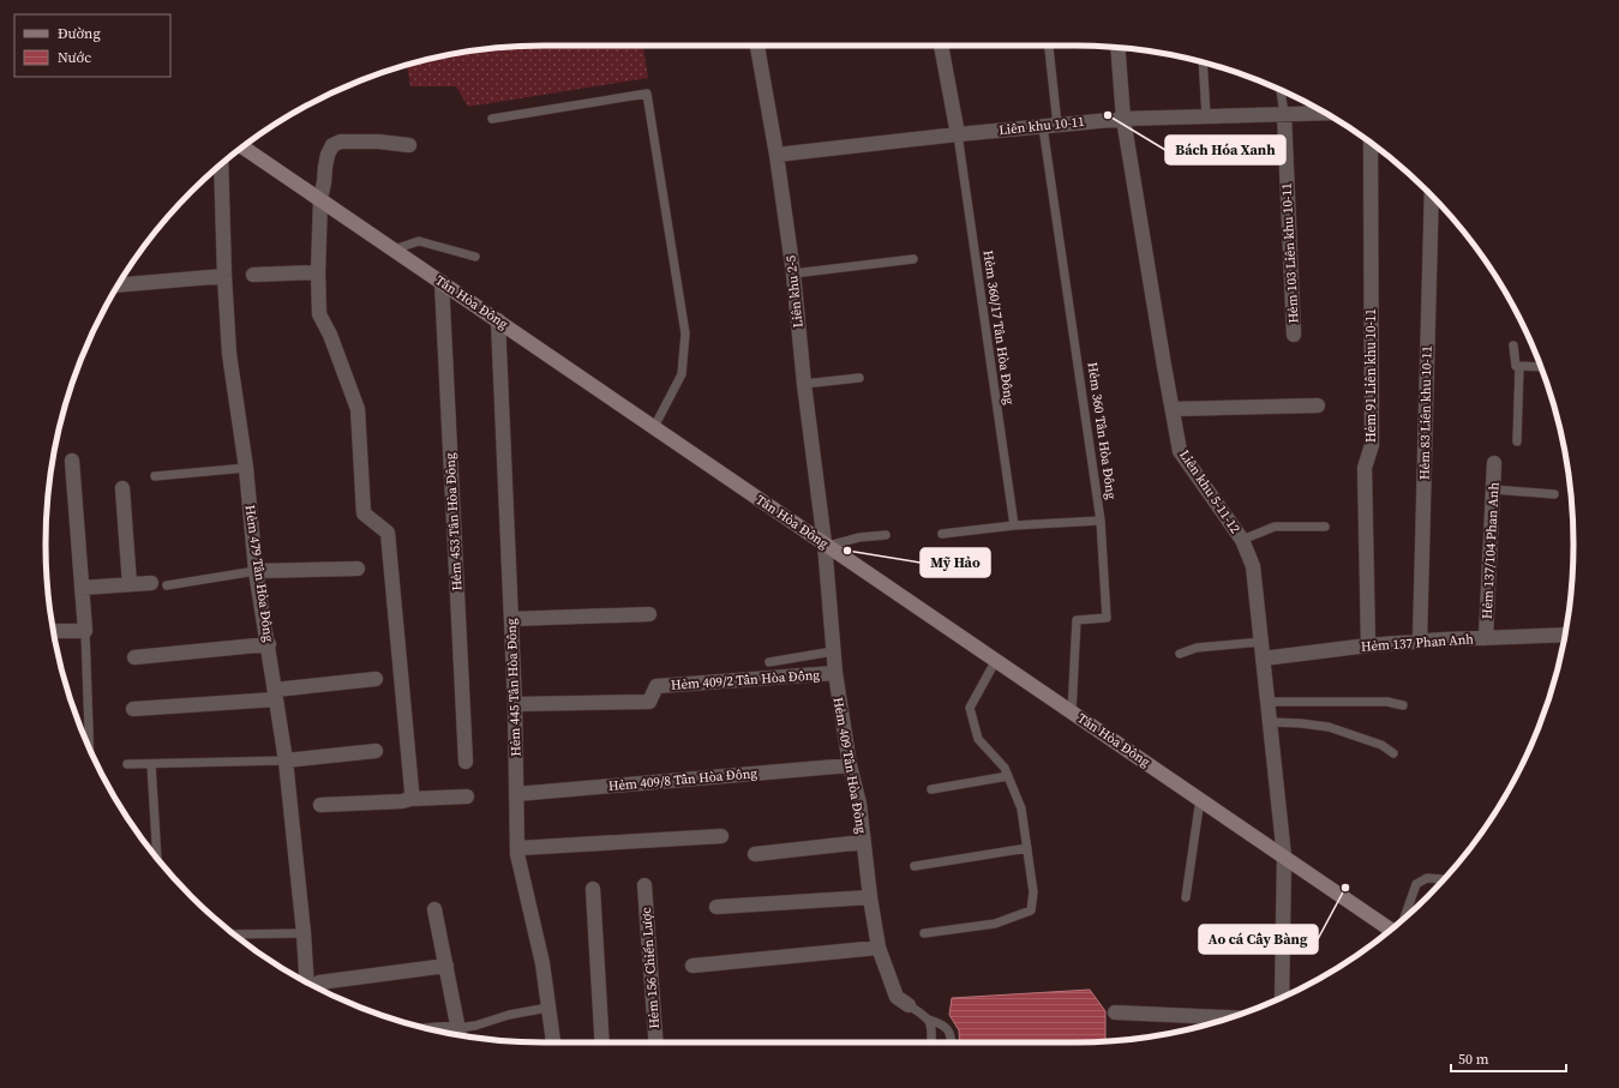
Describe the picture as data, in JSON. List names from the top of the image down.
{
  "streets": {
    "street": [
      "Liên khu 10-11",
      "Hẻm 103 Liên khu 10-11",
      "Liên khu 2-5",
      "Tân Hòa Đông",
      "Hẻm 91 Liên khu 10-11",
      "Hẻm 83 Liên khu 10-11",
      "Liên khu 5-11-12",
      "Hẻm 453 Tân Hòa Đông",
      "Hẻm 137/104 Phan Anh",
      "Hẻm 479 Tân Hòa Đông",
      "Hẻm 137 Phan Anh",
      "Hẻm 409/2 Tân Hòa Đông",
      "Hẻm 445 Tân Hòa Đông",
      "Hẻm 409 Tân Hòa Đông",
      "Hẻm 409/8 Tân Hòa Đông",
      "Hẻm 156 Chiến Lược"
    ],
    "lane": ["Hẻm 360/17 Tân Hòa Đông", "Hẻm 360 Tân Hòa Đông"]
  },
  "crossings": [
    ["Liên khu 10-11", "Hẻm 103 Liên khu 10-11"],
    ["Liên khu 10-11", "Liên khu 2-5"],
    ["Liên khu 10-11", "Hẻm 360/17 Tân Hòa Đông"],
    ["Liên khu 10-11", "Hẻm 360 Tân Hòa Đông"],
    ["Liên khu 10-11", "Liên khu 5-11-12"],
    ["Liên khu 2-5", "Tân Hòa Đông"],
    ["Liên khu 2-5", "Hẻm 409 Tân Hòa Đông"],
    ["Tân Hòa Đông", "Hẻm 360 Tân Hòa Đông"],
    ["Tân Hòa Đông", "Liên khu 5-11-12"],
    ["Tân Hòa Đông", "Hẻm 453 Tân Hòa Đông"],
    ["Tân Hòa Đông", "Hẻm 445 Tân Hòa Đông"],
    ["Tân Hòa Đông", "Hẻm 409 Tân Hòa Đông"],
    ["Hẻm 91 Liên khu 10-11", "Hẻm 137 Phan Anh"],
    ["Hẻm 83 Liên khu 10-11", "Hẻm 137 Phan Anh"],
    ["Liên khu 5-11-12", "Hẻm 137 Phan Anh"],
    ["Hẻm 137/104 Phan Anh", "Hẻm 137 Phan Anh"],
    ["Hẻm 409/2 Tân Hòa Đông", "Hẻm 445 Tân Hòa Đông"],
    ["Hẻm 409/2 Tân Hòa Đông", "Hẻm 409 Tân Hòa Đông"],
    ["Hẻm 445 Tân Hòa Đông", "Hẻm 409/8 Tân Hòa Đông"],
    ["Hẻm 409 Tân Hòa Đông", "Hẻm 409/8 Tân Hòa Đông"]
  ],
  "places": ["Bách Hóa Xanh", "Mỹ Hảo", "Ao cá Cây Bàng"],
  "legend": ["Đường", "Nước"],
  "scale_bar": "50 m"
}
